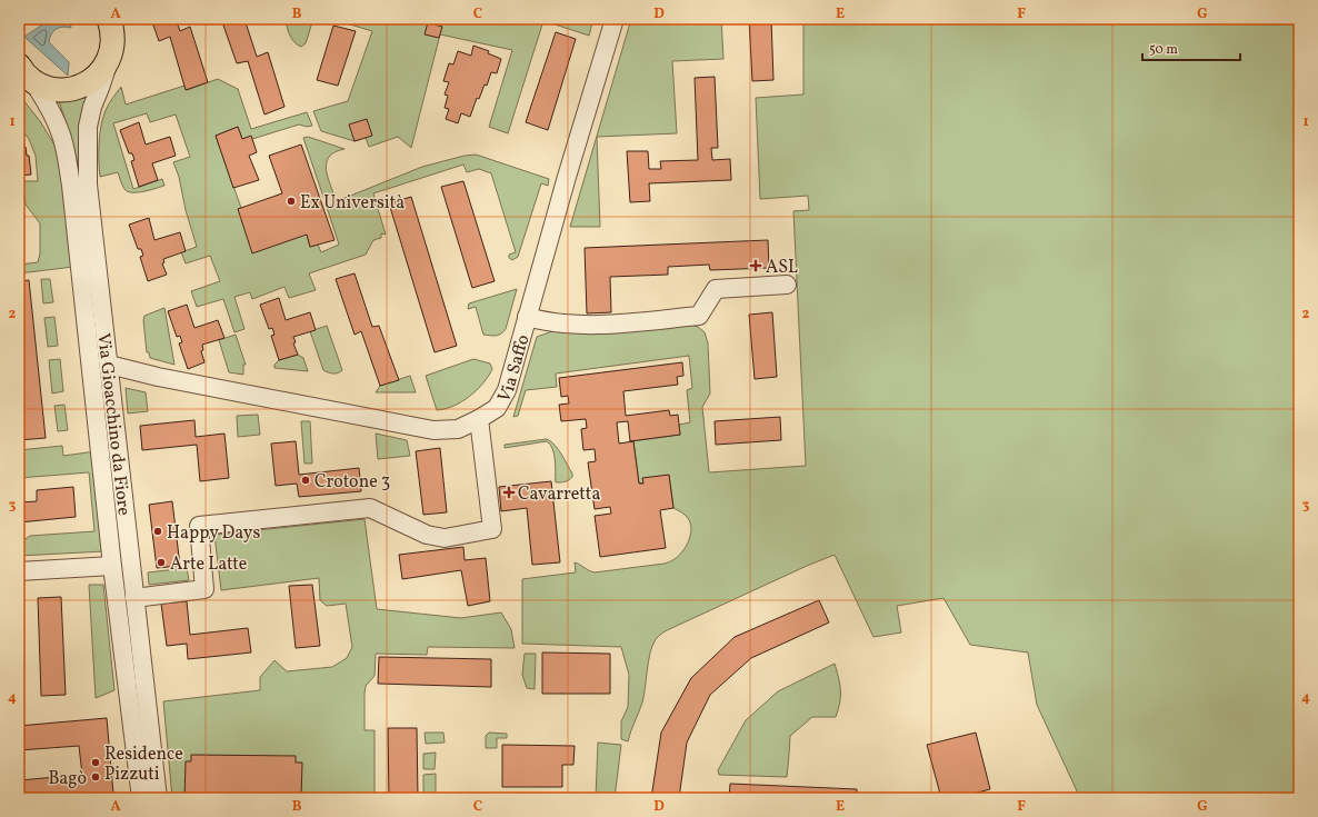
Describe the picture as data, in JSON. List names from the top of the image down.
{
  "streets": {
    "street": ["Via Saffo", "Via Gioacchino da Fiore"]
  },
  "crossings": [
    ["Via Saffo", "Via Gioacchino da Fiore"]
  ],
  "places": {
    "other": [
      "Ex Università",
      "Crotone 3",
      "Happy Days",
      "Arte Latte",
      "Residence Pizzuti",
      "Bagò"
    ],
    "health": ["ASL", "Cavarretta"]
  },
  "scale_bar": "50 m",
  "grid": {
    "columns": [
      "A",
      "B",
      "C",
      "D",
      "E",
      "F",
      "G"
    ],
    "rows": [
      "1",
      "2",
      "3",
      "4"
    ]
  }
}
